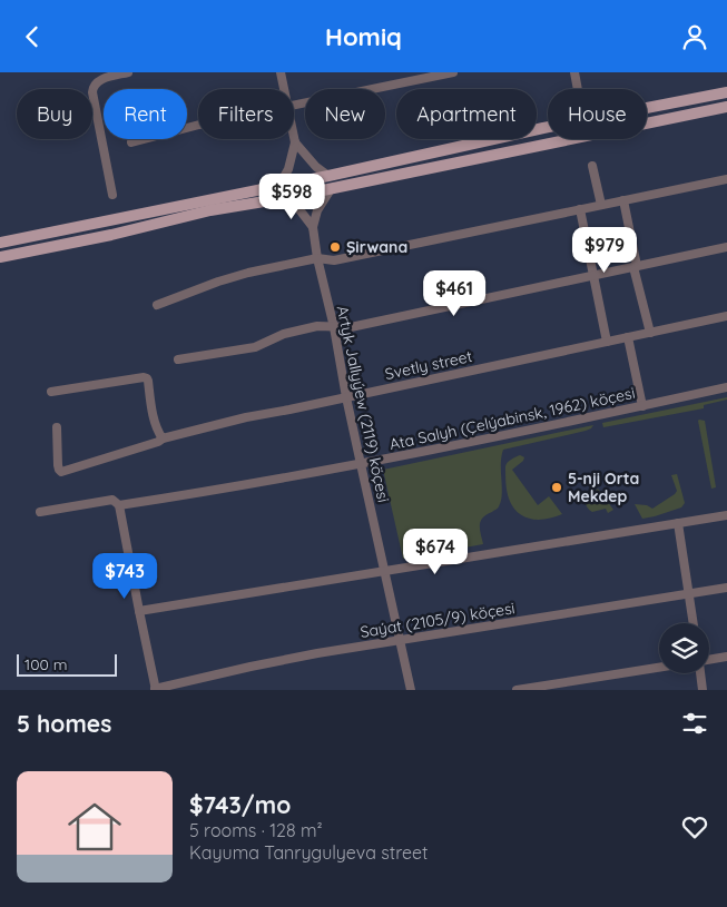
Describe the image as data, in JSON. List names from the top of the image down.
{
  "streets": {
    "street": [
      "Svetly street",
      "Artyk Jallyýew (2119) köçesi",
      "Ata Salyh (Çelýabinsk, 1962) köçesi",
      "Saýat (2105/9) köçesi"
    ]
  },
  "crossings": [
    ["Svetly street", "Artyk Jallyýew (2119) köçesi"],
    ["Artyk Jallyýew (2119) köçesi", "Ata Salyh (Çelýabinsk, 1962) köçesi"],
    ["Artyk Jallyýew (2119) köçesi", "Saýat (2105/9) köçesi"]
  ],
  "places": ["Şirwana", "5-nji Orta Mekdep"],
  "scale_bar": "100 m",
  "page": {
    "header": "Homiq",
    "chip": [
      "Buy",
      "Rent",
      "Filters",
      "New",
      "Apartment",
      "House"
    ],
    "price": [
      "$598",
      "$979",
      "$461",
      "$674",
      "$743"
    ],
    "scale": "100 m",
    "heading": "5 homes",
    "list": [
      {
        "name": "$743/mo",
        "note": "5 rooms · 128 m² · Kayuma Tanrygulyeva street"
      }
    ]
  }
}
